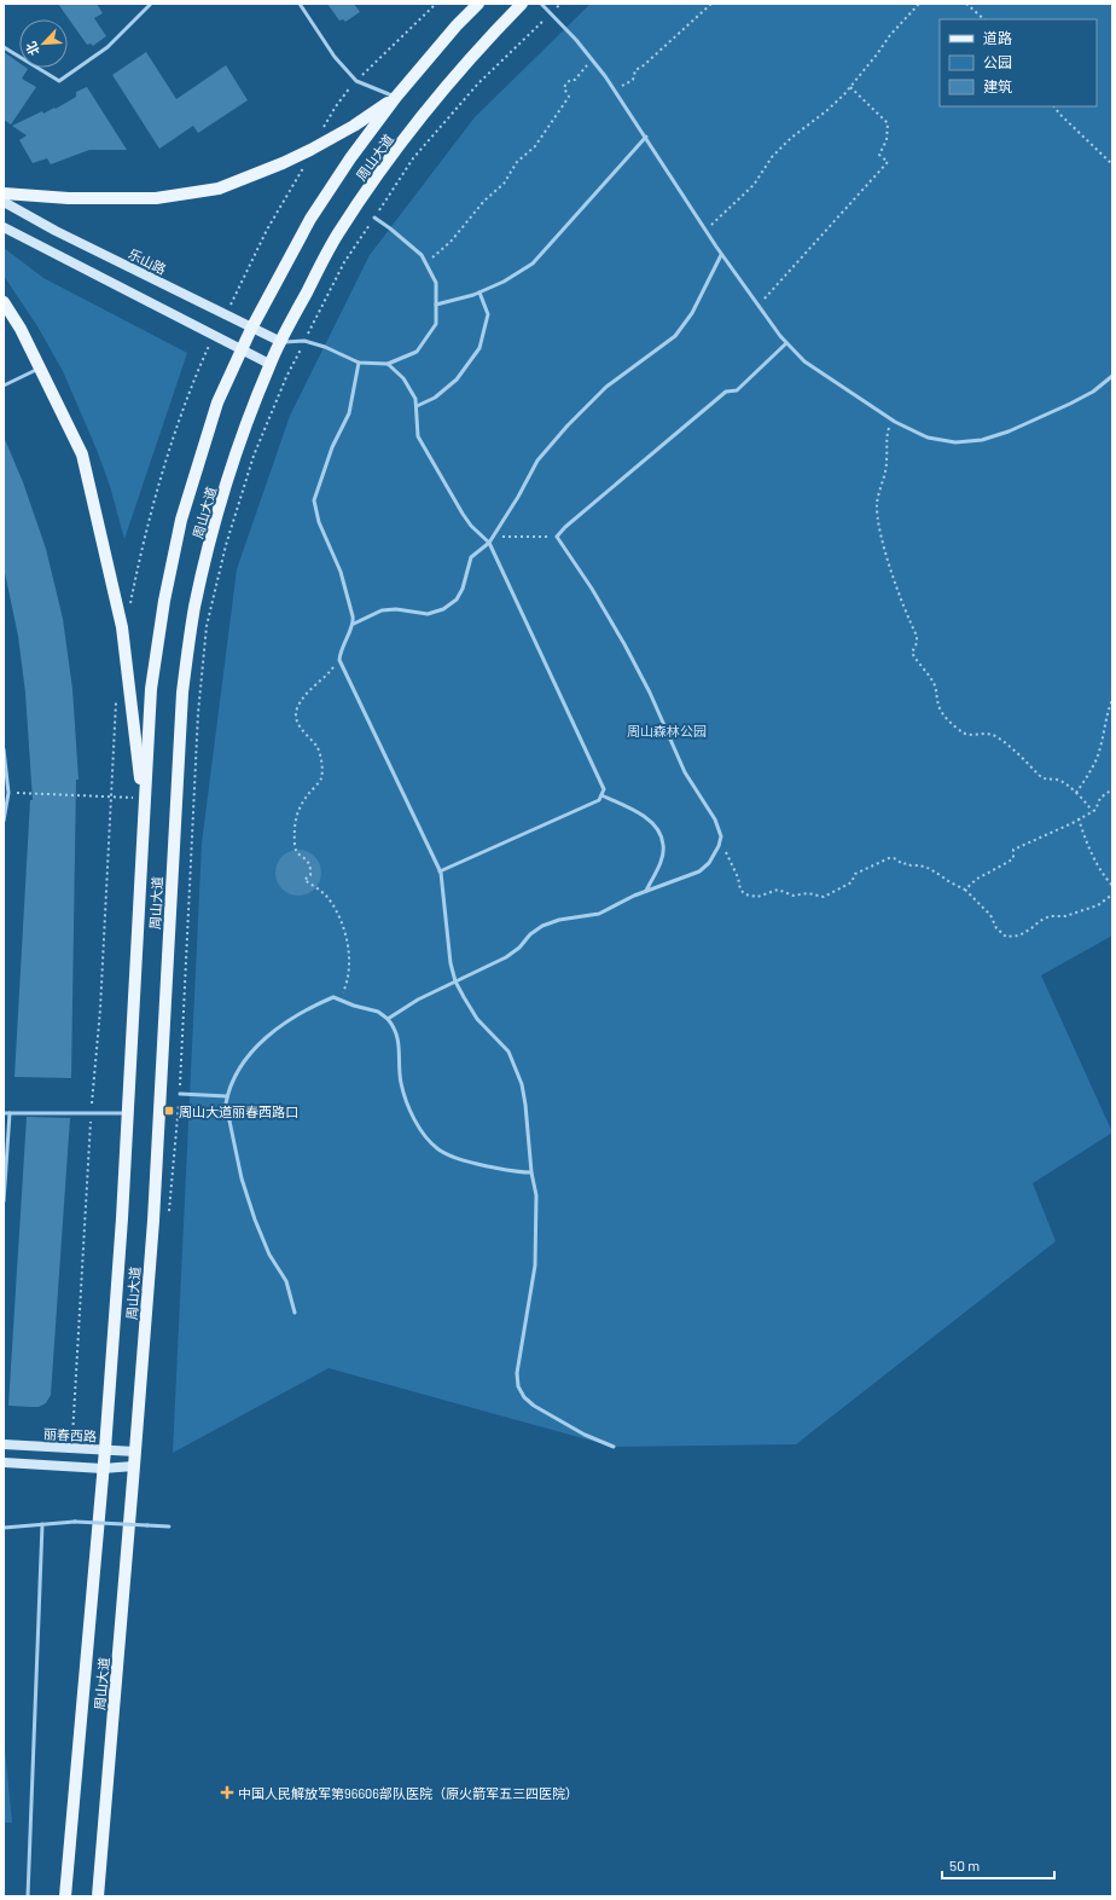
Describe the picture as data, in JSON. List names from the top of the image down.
{
  "streets": {
    "main road": ["周山大道", "乐山路", "丽春西路"]
  },
  "crossings": [
    ["周山大道", "乐山路"],
    ["周山大道", "丽春西路"]
  ],
  "parks": ["周山森林公园"],
  "places": {
    "transit": ["周山大道丽春西路口"],
    "health": ["中国人民解放军第96606部队医院（原火箭军五三四医院）"]
  },
  "legend": ["道路", "公园", "建筑"],
  "scale_bar": "50 m",
  "north": "bottom left"
}
